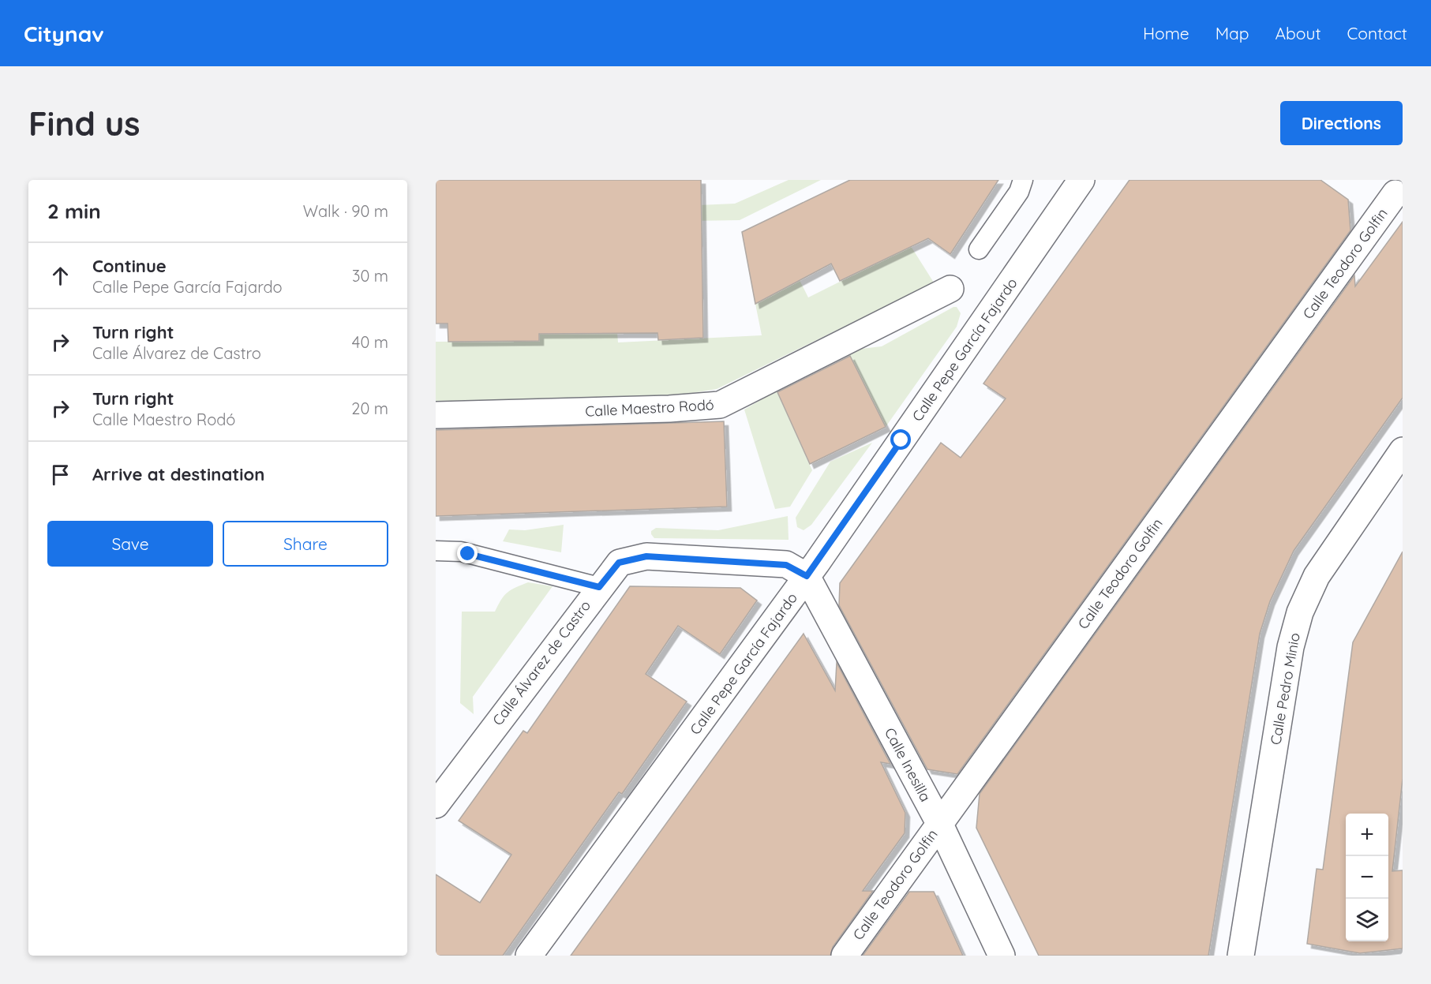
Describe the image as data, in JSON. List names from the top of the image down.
{
  "streets": {
    "street": [
      "Calle Teodoro Golfin",
      "Calle Pepe García Fajardo",
      "Calle Maestro Rodó",
      "Calle Álvarez de Castro",
      "Calle Pedro Minio",
      "Calle Inesilla"
    ]
  },
  "crossings": [
    ["Calle Teodoro Golfin", "Calle Inesilla"],
    ["Calle Pepe García Fajardo", "Calle Álvarez de Castro"],
    ["Calle Pepe García Fajardo", "Calle Inesilla"],
    ["Calle Álvarez de Castro", "Calle Inesilla"]
  ],
  "page": {
    "header": "Citynav",
    "nav": [
      "Home",
      "Map",
      "About",
      "Contact"
    ],
    "buttons": [
      "Directions",
      ["Save", "Share"]
    ],
    "title": "Find us",
    "heading": ["2 min", "Walk · 90 m"],
    "list": [
      ["Continue", "Calle Pepe García Fajardo", "30 m"],
      ["Turn right", "Calle Álvarez de Castro", "40 m"],
      ["Turn right", "Calle Maestro Rodó", "20 m"],
      "Arrive at destination"
    ],
    "map_buttons": ["+", "−"]
  }
}
